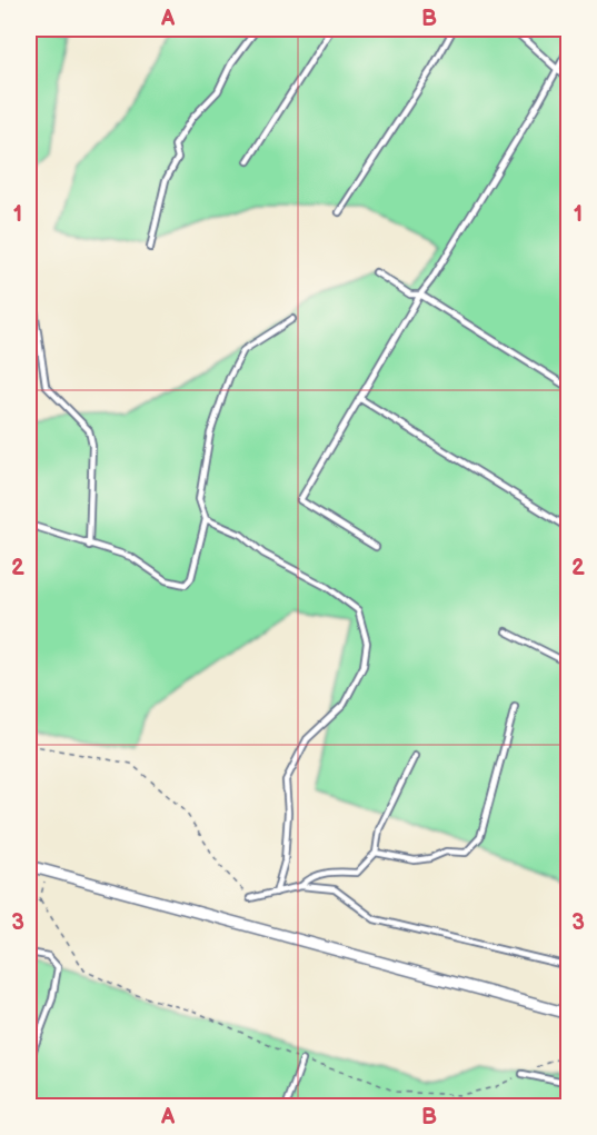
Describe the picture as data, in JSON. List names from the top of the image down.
{
  "grid": {
    "columns": ["A", "B"],
    "rows": ["1", "2", "3"]
  }
}
